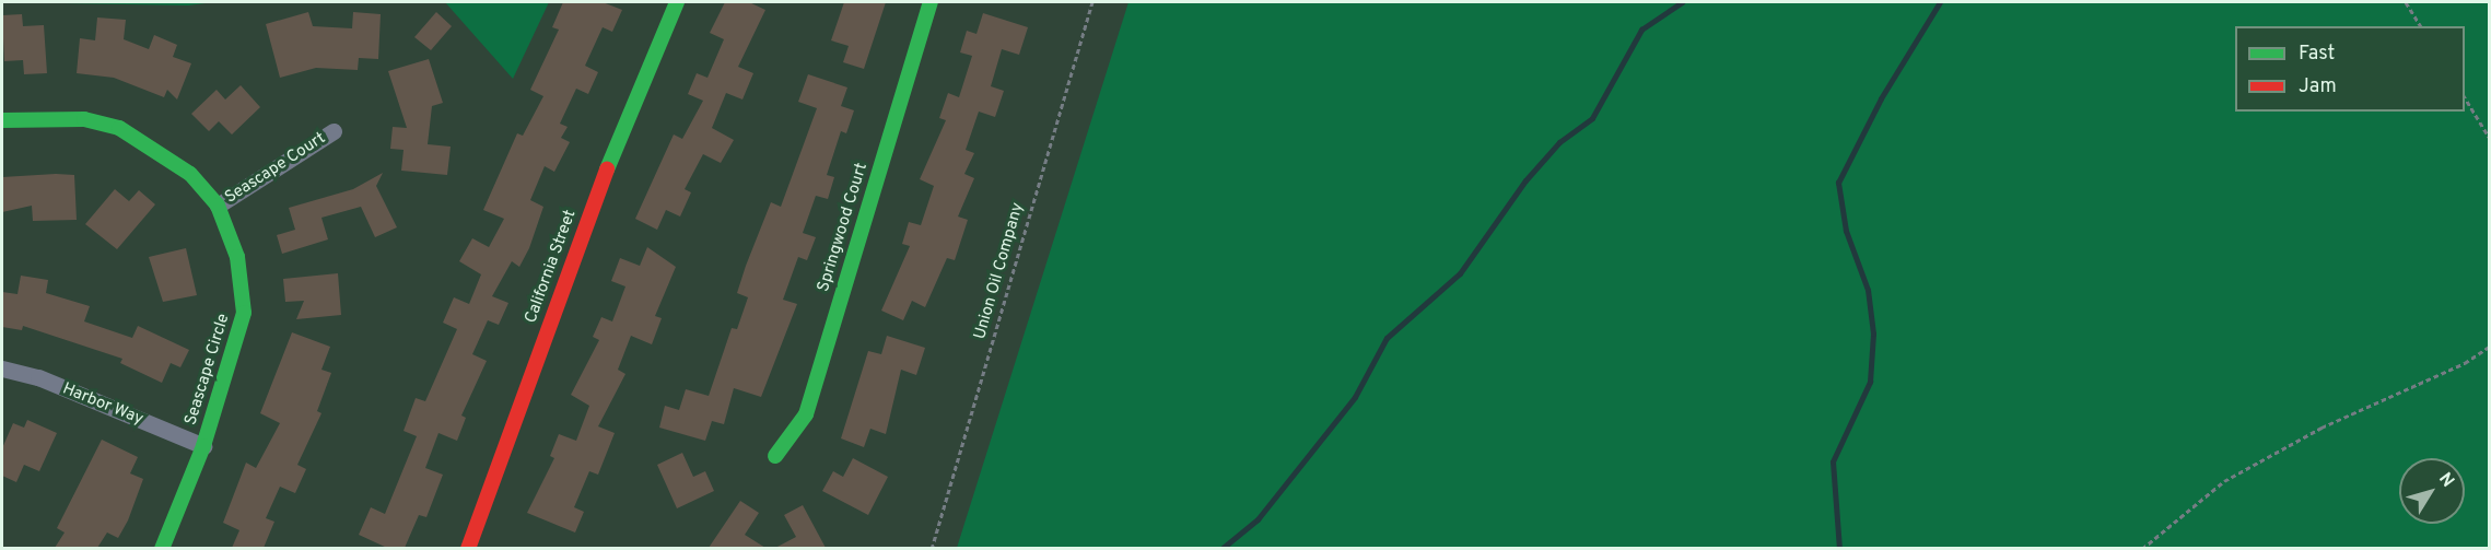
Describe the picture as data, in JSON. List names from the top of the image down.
{
  "streets": {
    "street": [
      "Seascape Court",
      "Springwood Court",
      "California Street",
      "Seascape Circle",
      "Harbor Way"
    ],
    "path": ["Union Oil Company"]
  },
  "crossings": [
    ["Seascape Court", "Seascape Circle"],
    ["Seascape Circle", "Harbor Way"]
  ],
  "legend": ["Fast", "Jam"],
  "north": "top right"
}
